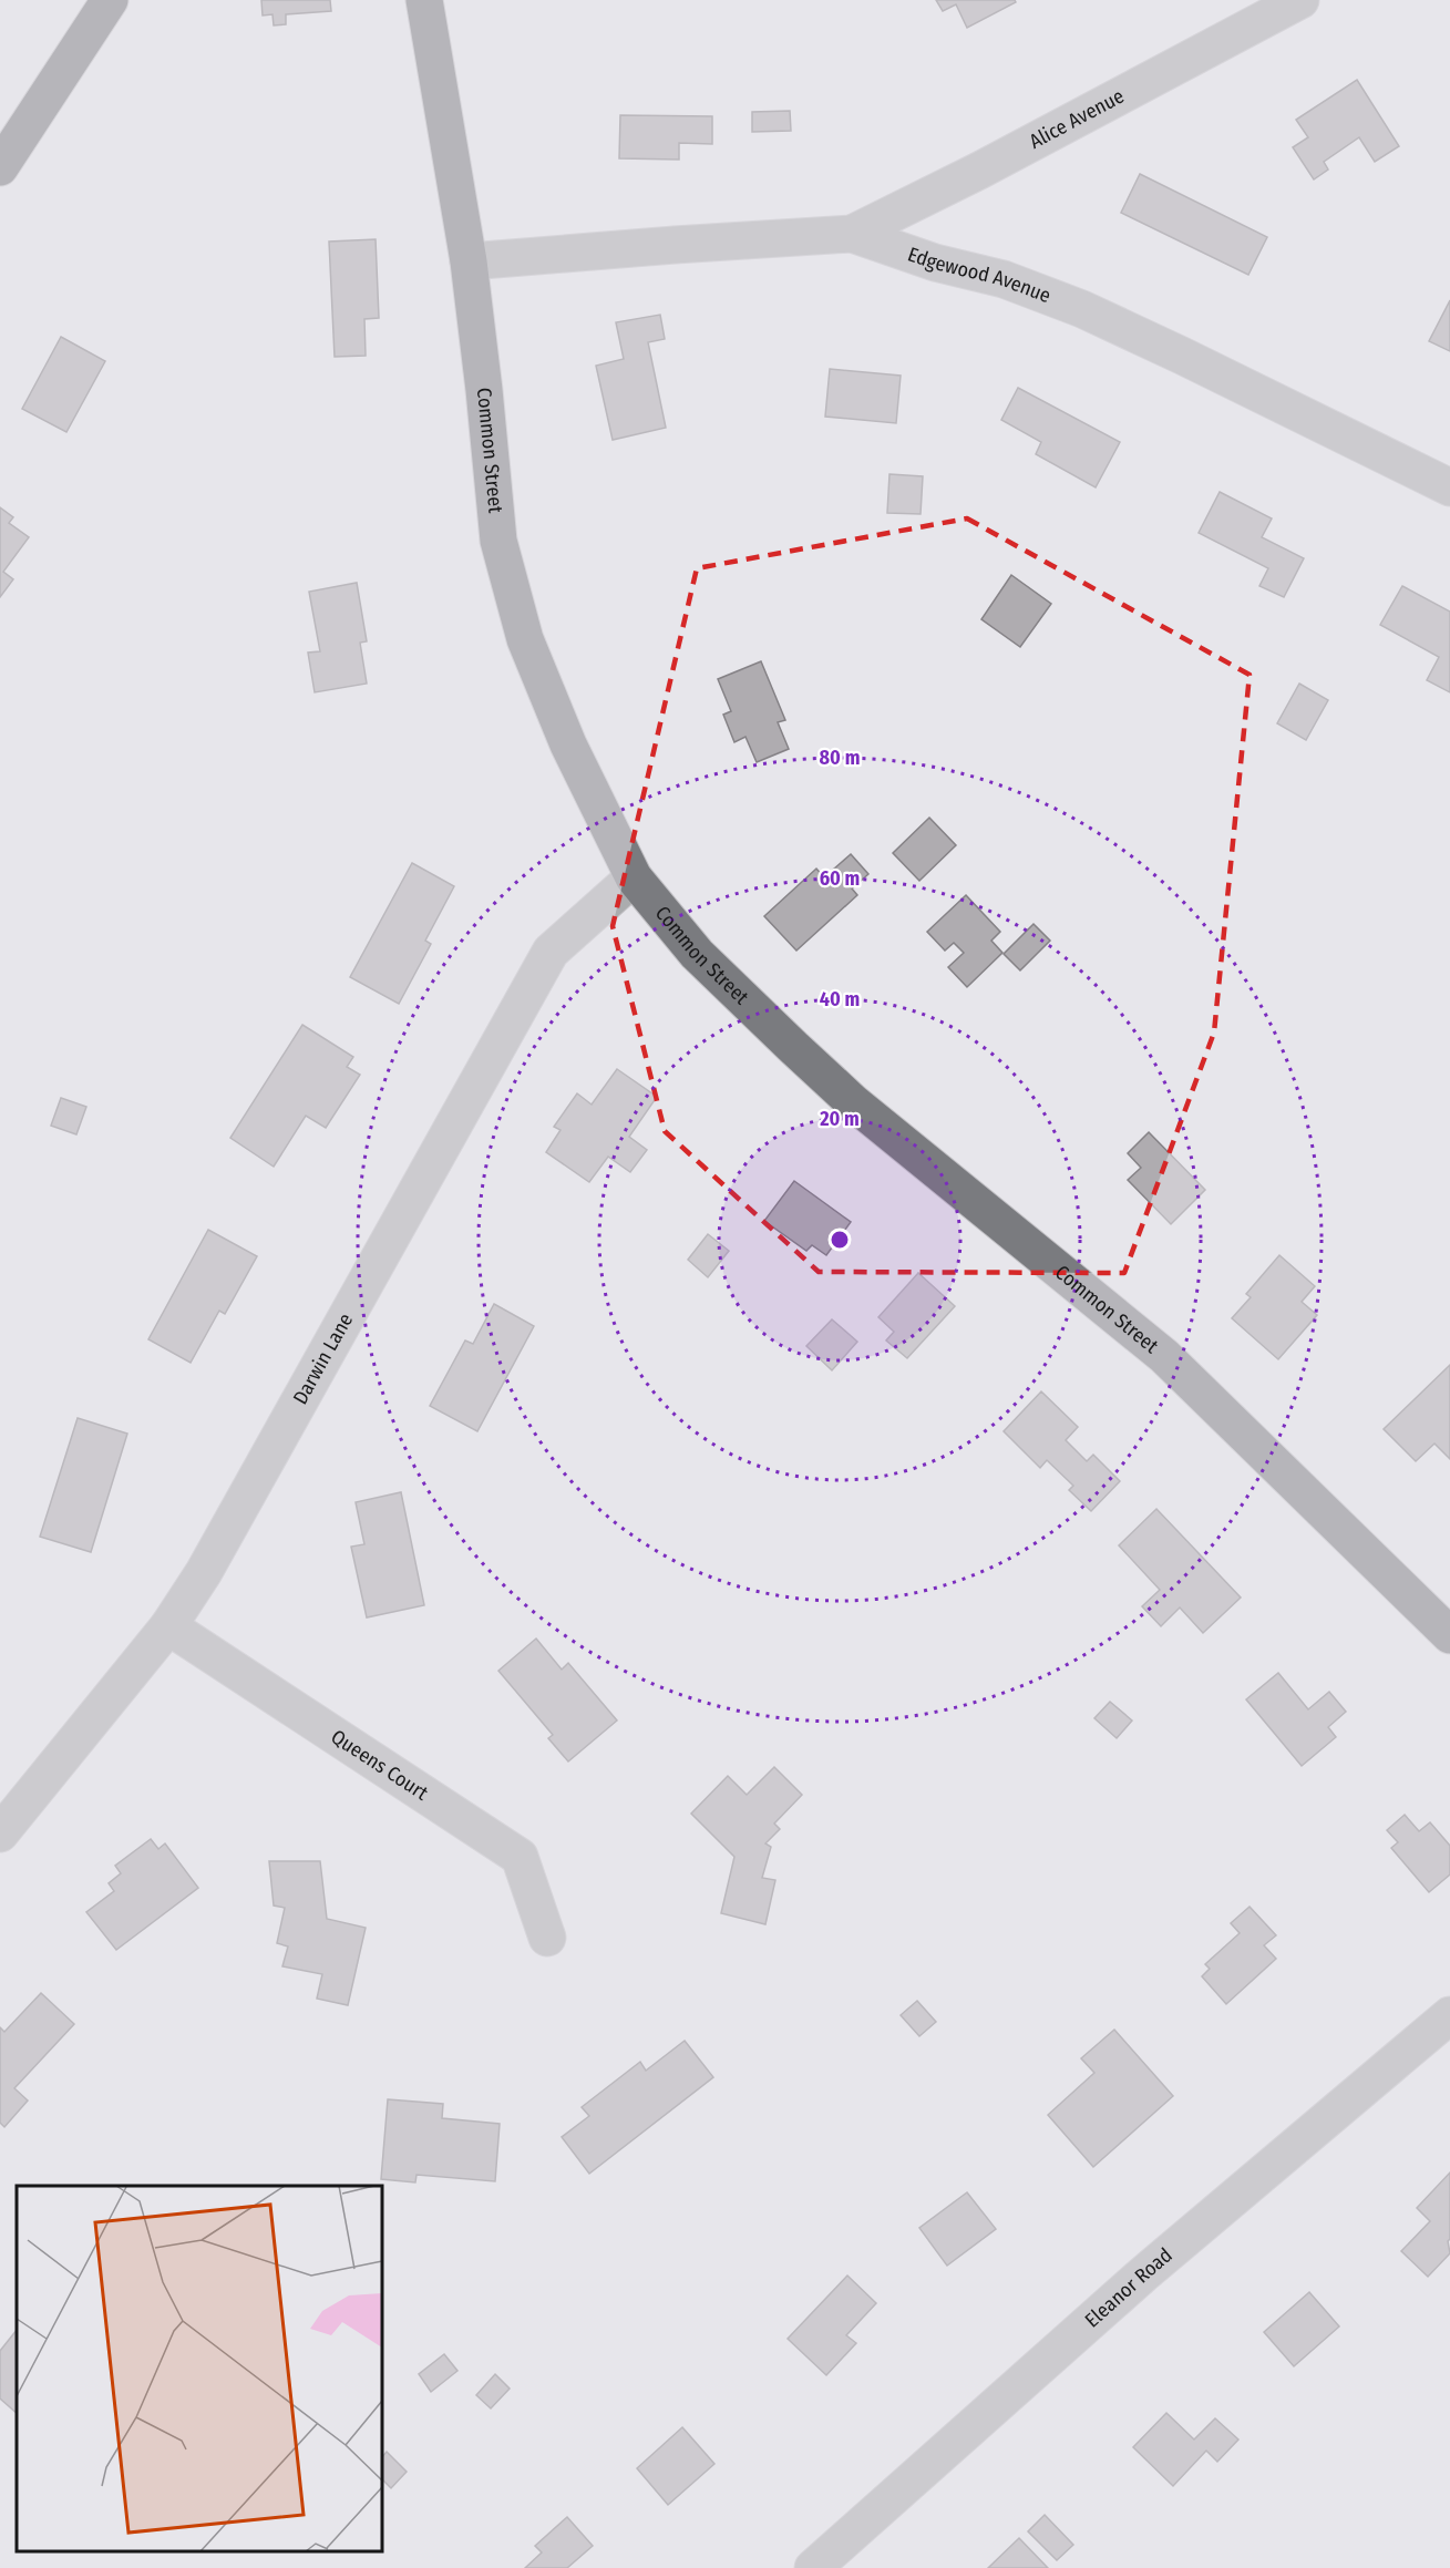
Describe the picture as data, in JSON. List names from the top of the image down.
{
  "streets": {
    "main road": ["Common Street"],
    "street": [
      "Alice Avenue",
      "Edgewood Avenue",
      "Darwin Lane",
      "Queens Court",
      "Eleanor Road"
    ]
  },
  "crossings": [
    ["Alice Avenue", "Edgewood Avenue"],
    ["Edgewood Avenue", "Common Street"],
    ["Common Street", "Darwin Lane"],
    ["Darwin Lane", "Queens Court"]
  ],
  "rings": [
    "80 m",
    "60 m",
    "40 m",
    "20 m"
  ]
}
